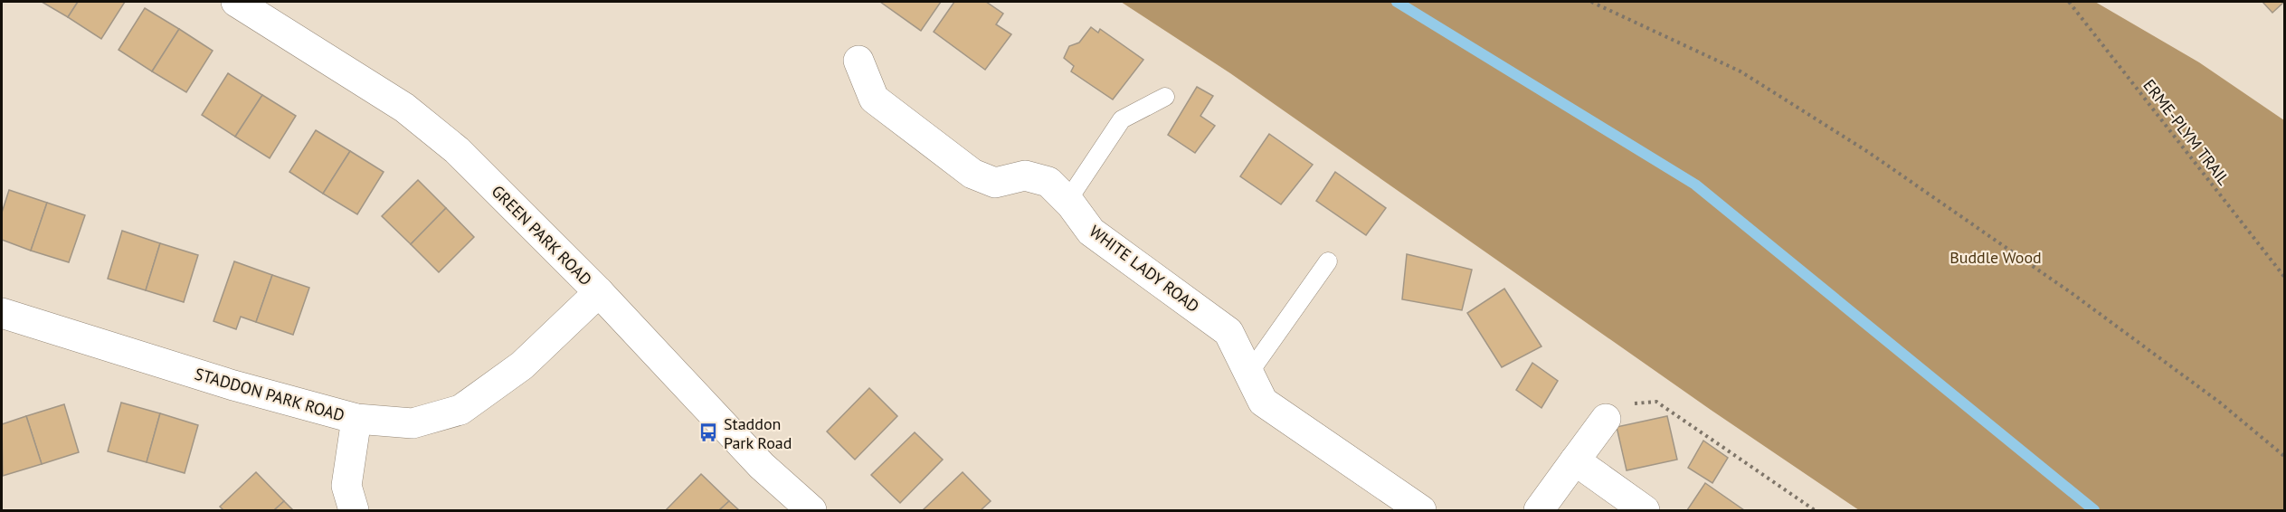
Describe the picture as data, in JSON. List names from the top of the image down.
{
  "streets": {
    "street": ["GREEN PARK ROAD", "WHITE LADY ROAD", "STADDON PARK ROAD"],
    "path": ["ERME-PLYM TRAIL"]
  },
  "crossings": [
    ["GREEN PARK ROAD", "STADDON PARK ROAD"]
  ],
  "parks": ["Buddle Wood"],
  "places": {
    "bus stop": ["Staddon Park Road"]
  }
}
